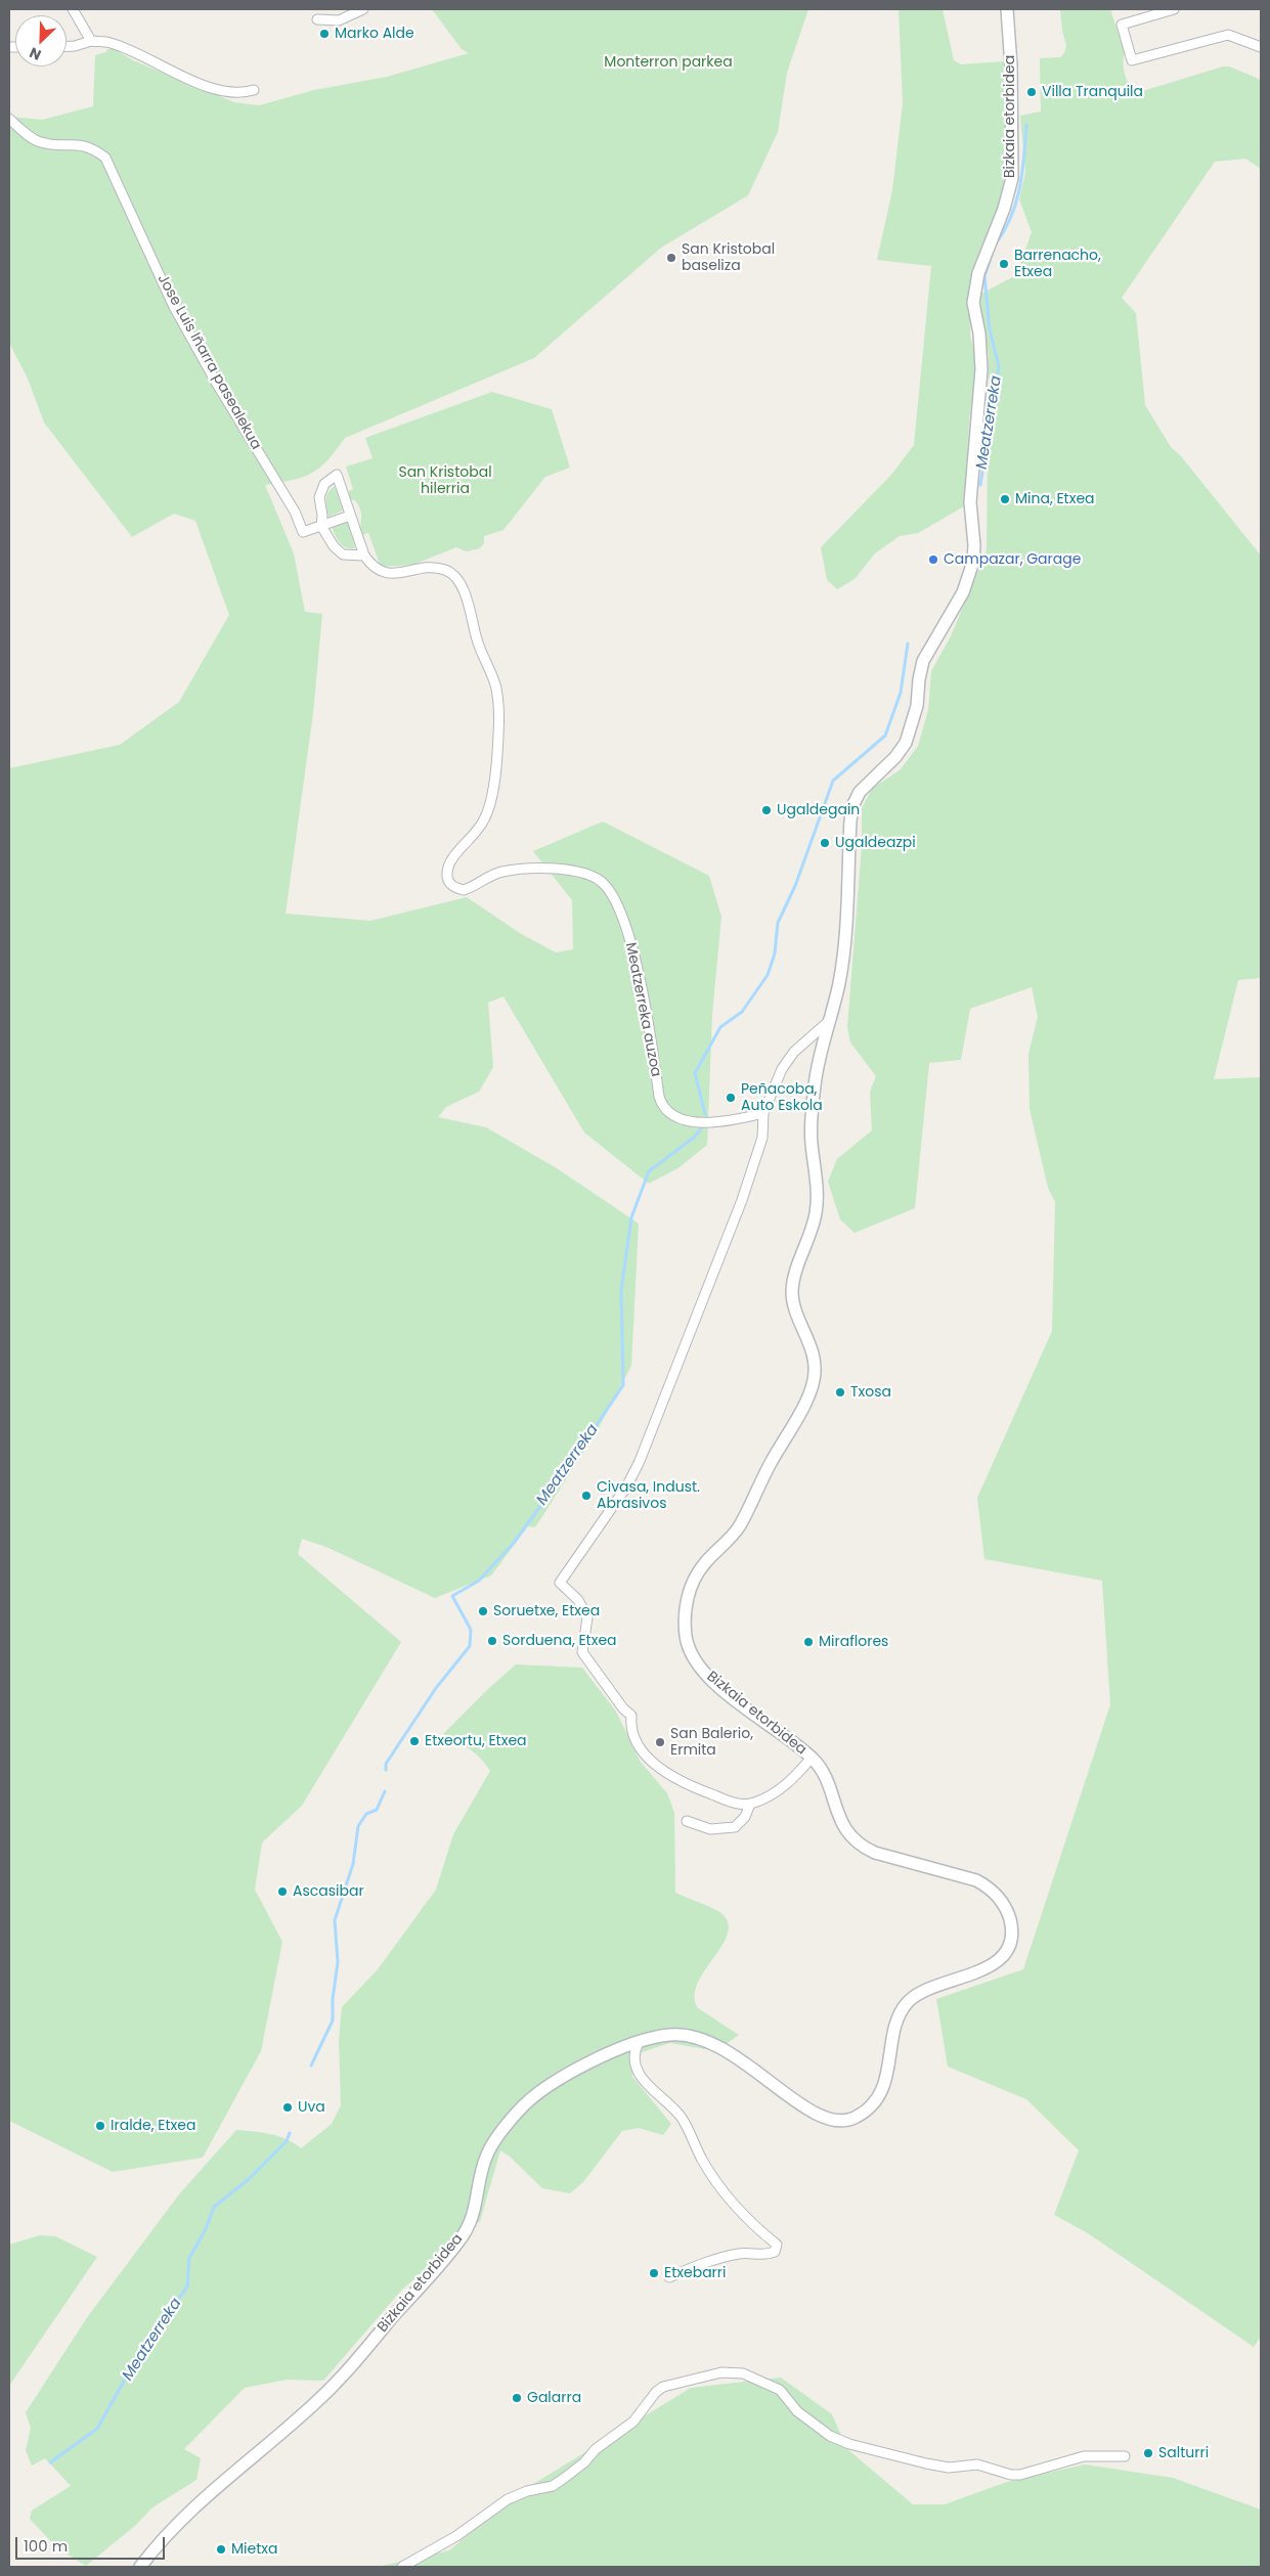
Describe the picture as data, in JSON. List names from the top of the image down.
{
  "streets": {
    "street": ["Bizkaia etorbidea", "Jose Luis Iñarra pasealekua", "Meatzerreka auzoa"]
  },
  "water": ["Meatzerreka"],
  "parks": ["Monterron parkea", "San Kristobal hilerria"],
  "places": [
    "Marko Alde",
    "Villa Tranquila",
    "San Kristobal baseliza",
    "Barrenacho, Etxea",
    "Mina, Etxea",
    "Campazar, Garage",
    "Ugaldegain",
    "Ugaldeazpi",
    "Peñacoba, Auto Eskola",
    "Txosa",
    "Civasa, Indust. Abrasivos",
    "Soruetxe, Etxea",
    "Sorduena, Etxea",
    "Miraflores",
    "Etxeortu, Etxea",
    "San Balerio, Ermita",
    "Ascasibar",
    "Uva",
    "Iralde, Etxea",
    "Etxebarri",
    "Galarra",
    "Salturri",
    "Mietxa"
  ],
  "scale_bar": "100 m",
  "north": "bottom left"
}
